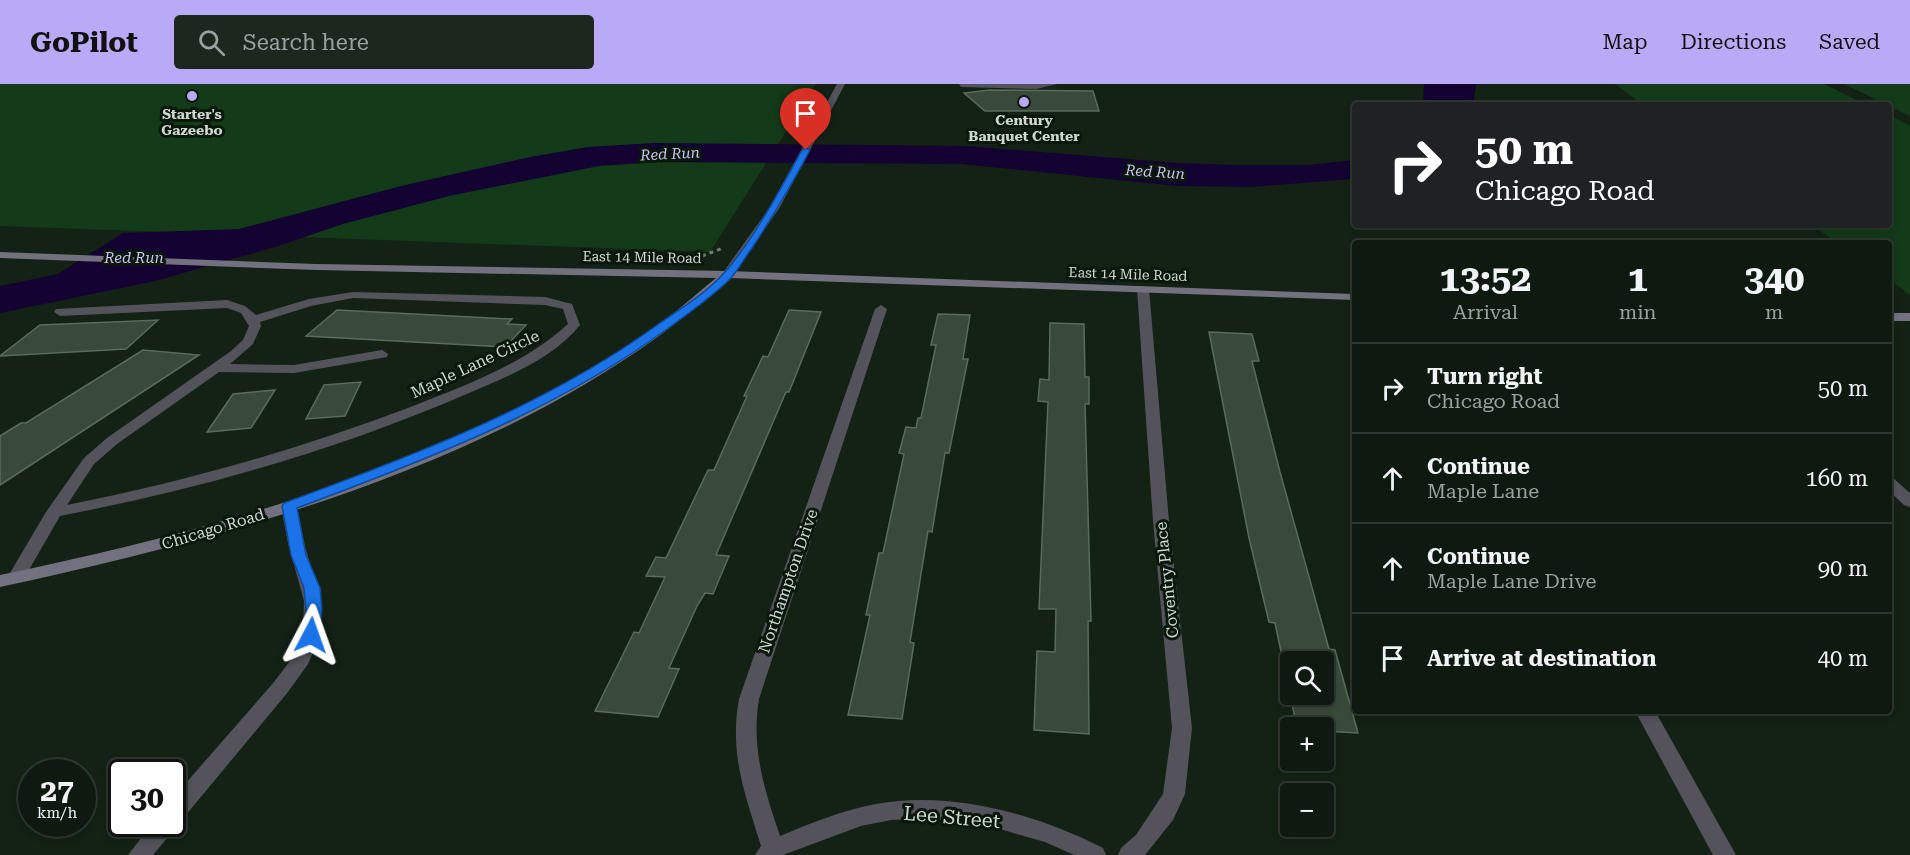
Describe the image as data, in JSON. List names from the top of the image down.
{
  "streets": {
    "main road": ["East 14 Mile Road", "Chicago Road"],
    "street": [
      "Maple Lane Circle",
      "Coventry Place",
      "Northampton Drive",
      "Lee Street"
    ]
  },
  "crossings": [
    ["East 14 Mile Road", "Chicago Road"],
    ["East 14 Mile Road", "Coventry Place"],
    ["Northampton Drive", "Lee Street"]
  ],
  "water": ["Red Run"],
  "places": ["Starter's Gazeebo", "Century Banquet Center"],
  "page": {
    "header": "GoPilot",
    "search": "Search here",
    "nav": ["Map", "Directions", "Saved"],
    "turn": ["50 m", "Chicago Road"],
    "eta": [
      "13:52",
      "Arrival",
      "1",
      "min",
      "340",
      "m"
    ],
    "list": [
      {
        "name": "Turn right",
        "note": "Chicago Road",
        "value": "50 m"
      },
      {
        "name": "Continue",
        "note": "Maple Lane",
        "value": "160 m"
      },
      {
        "name": "Continue",
        "note": "Maple Lane Drive",
        "value": "90 m"
      },
      {
        "name": "Arrive at destination",
        "value": "40 m"
      }
    ],
    "map_buttons": ["+", "−"],
    "speed": "27 km/h",
    "limit": "30"
  }
}
